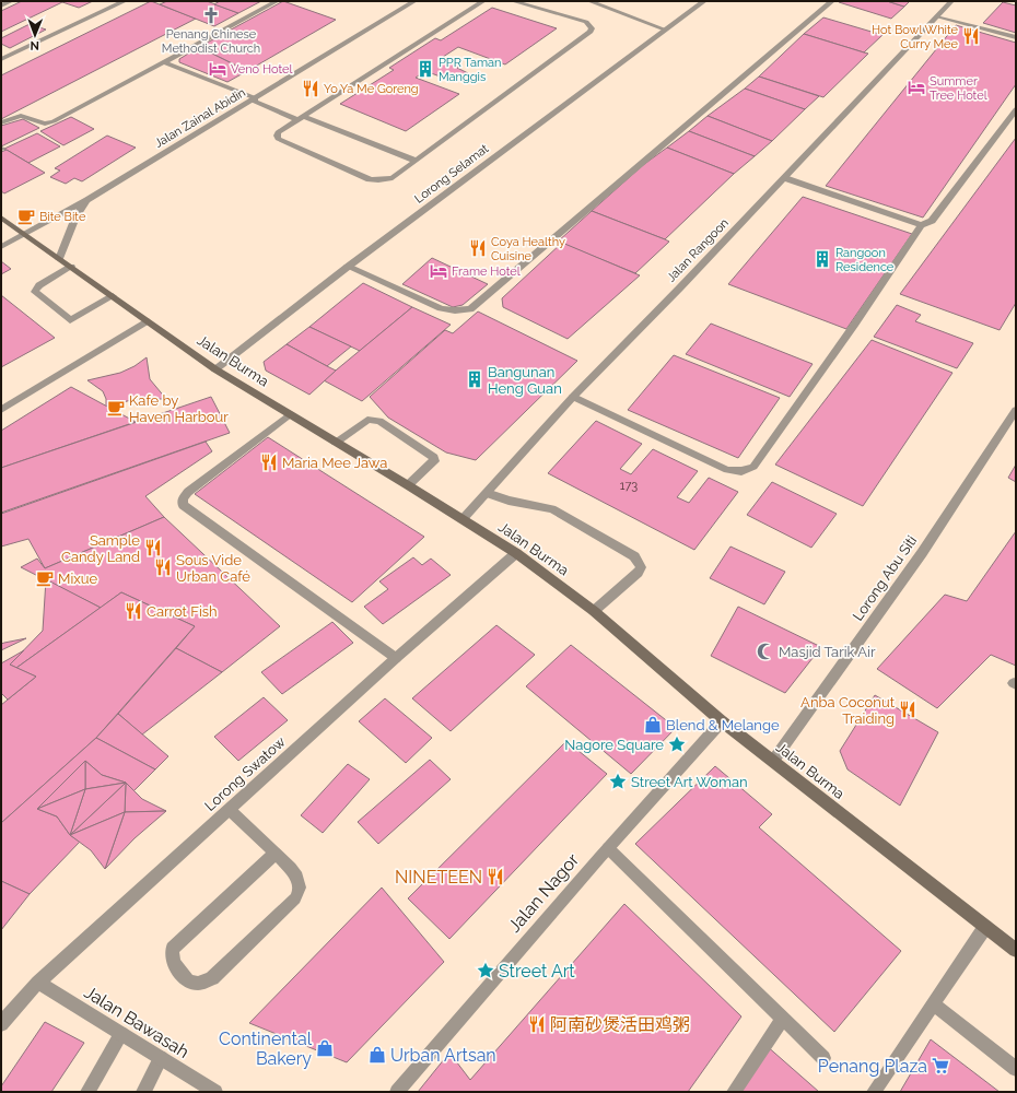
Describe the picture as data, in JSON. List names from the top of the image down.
{
  "streets": {
    "main road": ["Jalan Burma"],
    "street": [
      "Jalan Zainal Abidin",
      "Lorong Selamat",
      "Jalan Rangoon",
      "Lorong Abu Siti",
      "Lorong Swatow",
      "Jalan Nagor",
      "Jalan Bawasah"
    ]
  },
  "crossings": [
    ["Jalan Zainal Abidin", "Jalan Burma"],
    ["Lorong Selamat", "Jalan Burma"],
    ["Jalan Rangoon", "Jalan Burma"],
    ["Jalan Burma", "Lorong Abu Siti"],
    ["Jalan Burma", "Lorong Swatow"],
    ["Jalan Burma", "Jalan Nagor"],
    ["Lorong Swatow", "Jalan Bawasah"]
  ],
  "places": {
    "church": ["Penang Chinese Methodist Church"],
    "restaurant": [
      "Hot Bowl White Curry Mee",
      "Yo Ya Me Goreng",
      "Coya Healthy Cuisine",
      "Maria Mee Jawa",
      "Sample Candy Land",
      "Sous Vide Urban Café",
      "Carrot Fish",
      "Anba Coconut Traiding",
      "NINETEEN",
      "阿南砂煲活田鸡粥"
    ],
    "hotel": ["Veno Hotel", "Summer Tree Hotel", "Frame Hotel"],
    "building": ["PPR Taman Manggis", "Rangoon Residence", "Bangunan Heng Guan"],
    "cafe": ["Bite Bite", "Kafe by Haven Harbour", "Mixue"],
    "mosque": ["Masjid Tarik Air"],
    "shop": ["Blend & Melange", "Continental Bakery", "Urban Artsan"],
    "place": ["Nagore Square", "Street Art Woman", "Street Art"],
    "supermarket": ["Penang Plaza"]
  },
  "house_numbers": ["173"],
  "north": "bottom"
}
